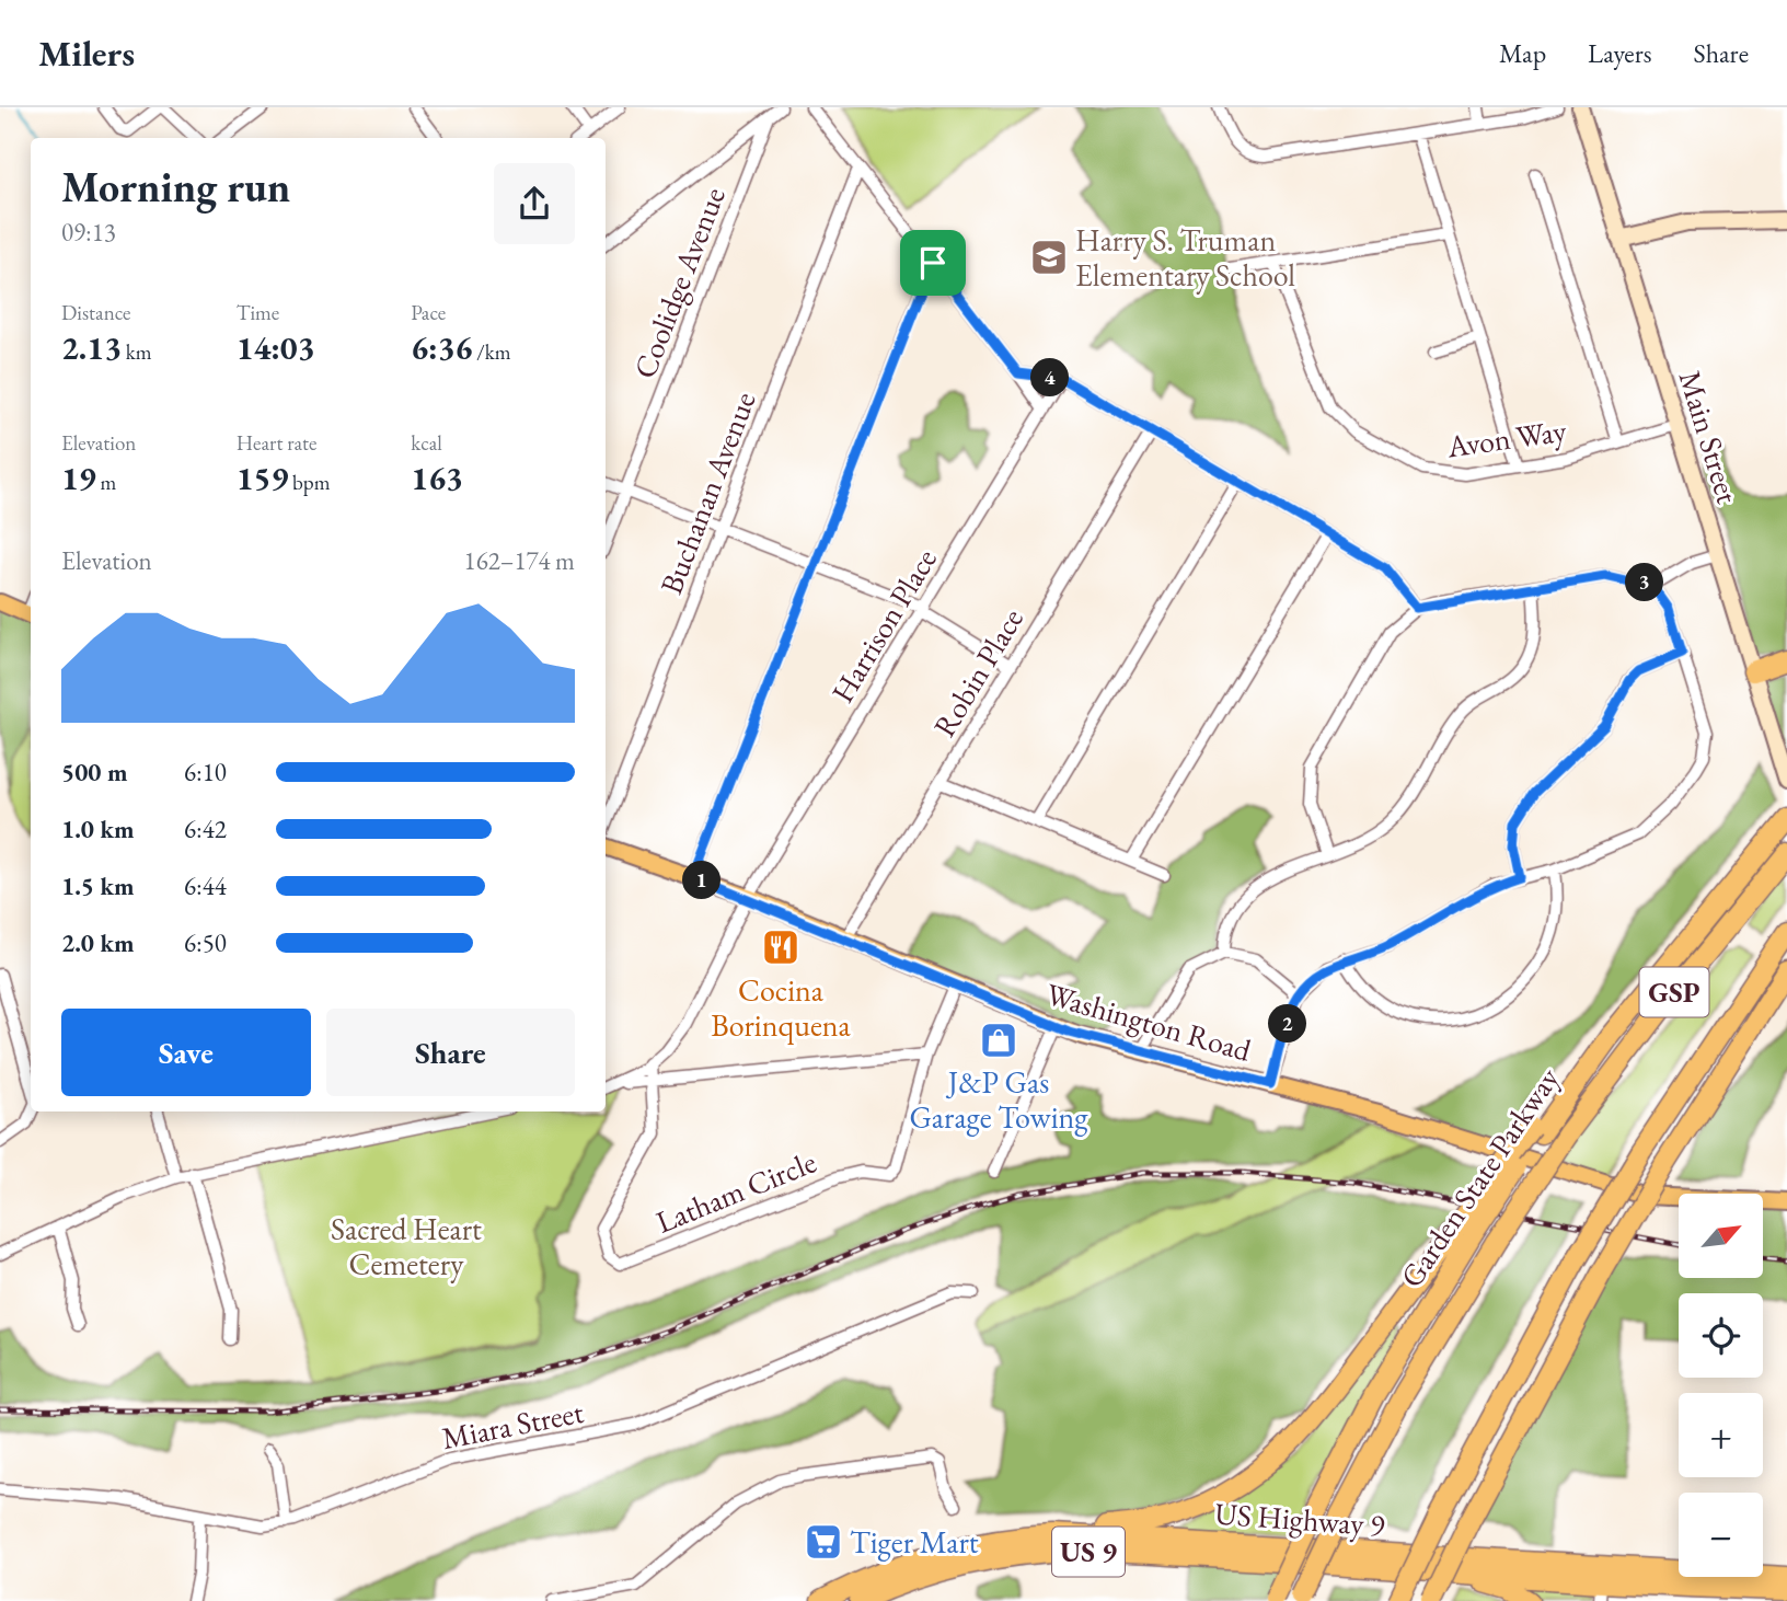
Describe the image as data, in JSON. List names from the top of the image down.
{
  "streets": {
    "highway": [
      "GSP",
      "Garden State Parkway",
      "US Highway 9",
      "US 9"
    ],
    "main road": ["Main Street", "Washington Road"],
    "street": [
      "Coolidge Avenue",
      "Avon Way",
      "Buchanan Avenue",
      "Harrison Place",
      "Robin Place",
      "Latham Circle",
      "Miara Street"
    ]
  },
  "crossings": [
    ["Main Street", "Avon Way"],
    ["Harrison Place", "Washington Road"],
    ["Harrison Place", "Latham Circle"],
    ["Robin Place", "Washington Road"],
    ["GSP", "Garden State Parkway"],
    ["Washington Road", "Latham Circle"]
  ],
  "parks": ["Sacred Heart Cemetery"],
  "places": {
    "school or university": ["Harry S. Truman Elementary School"],
    "restaurant": ["Cocina Borinquena"],
    "shop": ["J&P Gas Garage Towing"],
    "supermarket": ["Tiger Mart"]
  },
  "north": "top right",
  "page": {
    "header": "Milers",
    "nav": ["Map", "Layers", "Share"],
    "heading": ["Morning run", "09:13"],
    "stats": [
      ["Distance", "2.13 km"],
      ["Time", "14:03"],
      ["Pace", "6:36 /km"],
      ["Elevation", "19 m"],
      ["Heart rate", "159 bpm"],
      ["kcal", "163"]
    ],
    "pins": [
      "4",
      "3",
      "1",
      "2"
    ],
    "chart": ["Elevation", "162–174 m"],
    "list": [
      {
        "name": "500 m",
        "note": "6:10"
      },
      {
        "name": "1.0 km",
        "note": "6:42"
      },
      {
        "name": "1.5 km",
        "note": "6:44"
      },
      {
        "name": "2.0 km",
        "note": "6:50"
      }
    ],
    "buttons": ["Save", "Share"],
    "map_buttons": ["+", "−"]
  }
}
